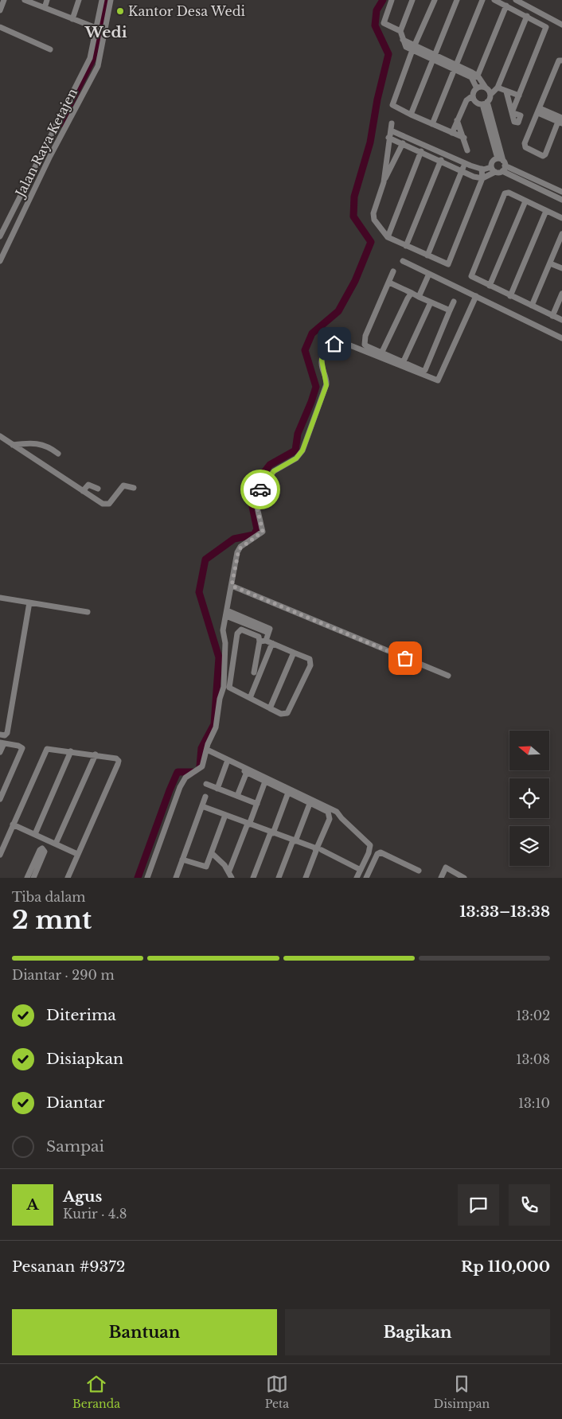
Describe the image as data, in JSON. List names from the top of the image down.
{
  "streets": {
    "street": ["Jalan Raya Ketajen"]
  },
  "districts": ["Wedi"],
  "places": ["Kantor Desa Wedi"],
  "north": "left",
  "page": {
    "heading": ["2 mnt", "Tiba dalam", "13:33–13:38"],
    "panel": [
      "Agus",
      "Kurir · 4.8",
      "Pesanan #9372",
      "Rp 110,000"
    ],
    "bar": "Diantar · 290 m",
    "list": [
      ["Diterima", "13:02"],
      ["Disiapkan", "13:08"],
      ["Diantar", "13:10"],
      "Sampai"
    ],
    "round": "A",
    "buttons": ["Bantuan", "Bagikan"],
    "tabs": ["Beranda", "Peta", "Disimpan"]
  }
}
